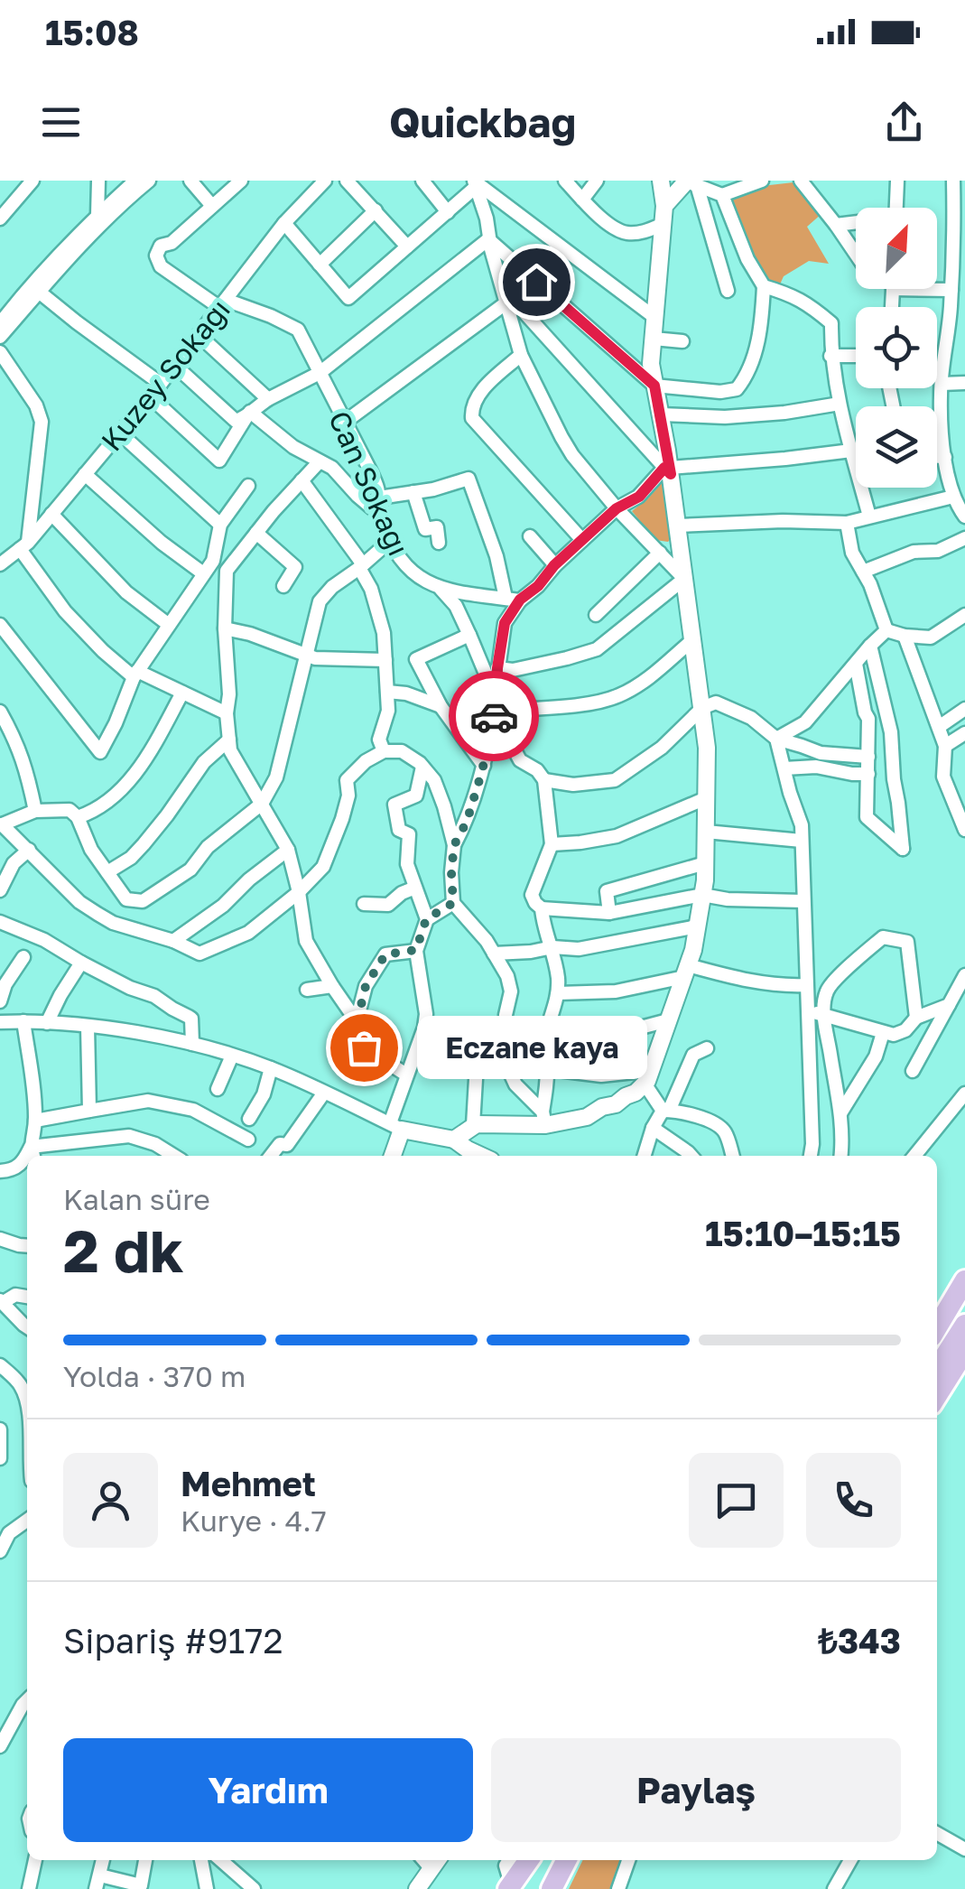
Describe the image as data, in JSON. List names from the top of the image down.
{
  "streets": {
    "street": ["Kuzey Sokağı", "Can Sokağı"]
  },
  "crossings": [
    ["Kuzey Sokağı", "Can Sokağı"]
  ],
  "places": ["Eczane kaya"],
  "north": "top right",
  "page": {
    "status": "15:08",
    "header": "Quickbag",
    "bubble": "Eczane kaya",
    "heading": ["2 dk", "Kalan süre", "15:10–15:15"],
    "panel": [
      "Mehmet",
      "Kurye · 4.7",
      "Sipariş #9172",
      "₺343"
    ],
    "bar": "Yolda · 370 m",
    "buttons": ["Yardım", "Paylaş"]
  }
}
